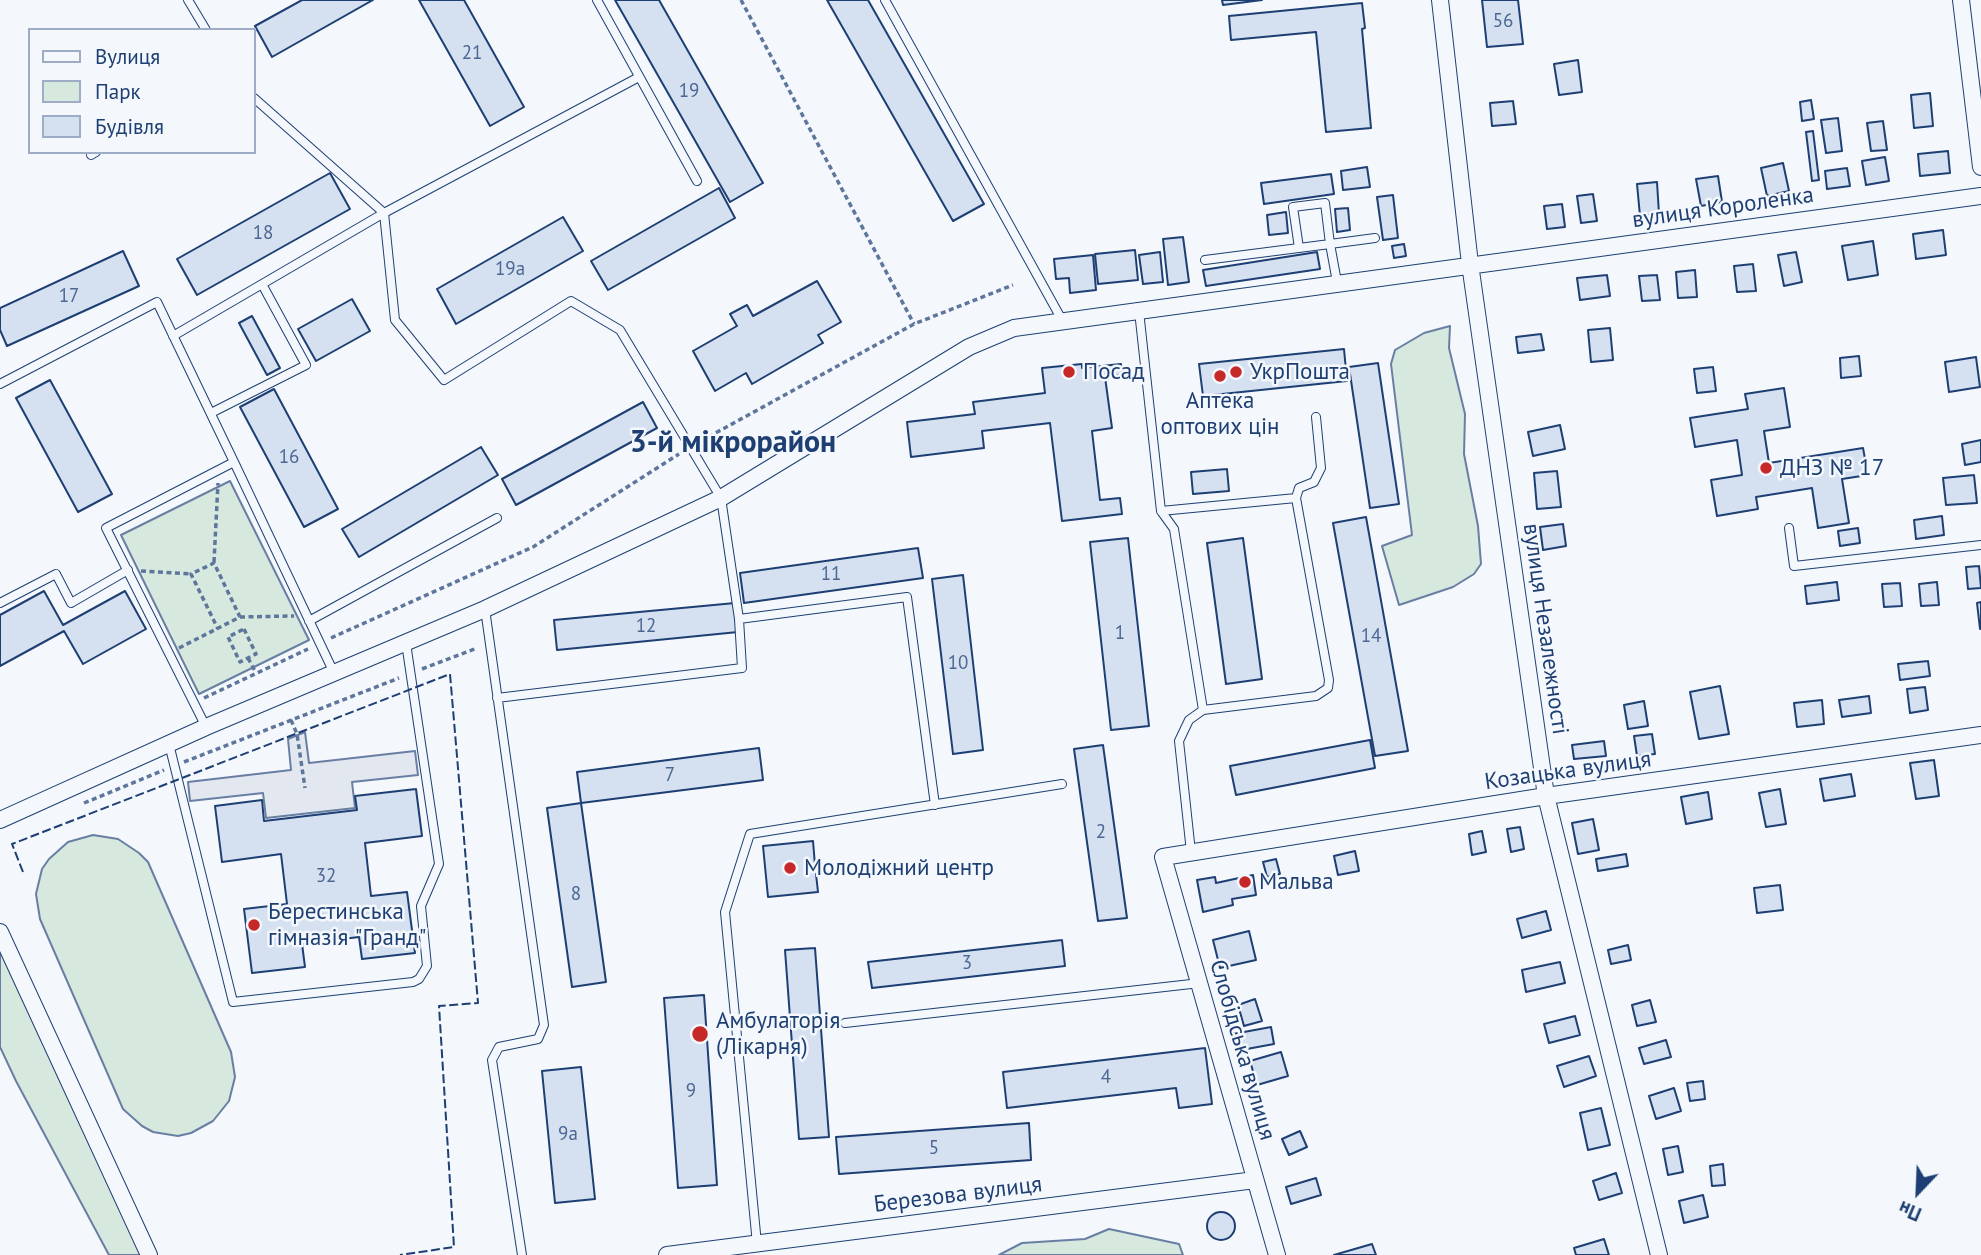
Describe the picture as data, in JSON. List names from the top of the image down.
{
  "streets": {
    "street": [
      "вулиця Короленка",
      "вулиця Незалежності",
      "Козацька вулиця",
      "Слобідська вулиця",
      "Березова вулиця"
    ]
  },
  "crossings": [
    ["вулиця Короленка", "вулиця Незалежності"],
    ["вулиця Незалежності", "Козацька вулиця"],
    ["Козацька вулиця", "Слобідська вулиця"],
    ["Слобідська вулиця", "Березова вулиця"]
  ],
  "districts": ["3-й мікрорайон"],
  "places": [
    "Посад",
    "УкрПошта",
    "Аптека оптових цін",
    "ДНЗ № 17",
    "Молодіжний центр",
    "Мальва",
    "Берестинська гімназія \"Гранд\"",
    "Амбулаторія (Лікарня)"
  ],
  "house_numbers": [
    "56",
    "21",
    "19",
    "18",
    "19а",
    "17",
    "16",
    "11",
    "12",
    "1",
    "14",
    "10",
    "7",
    "2",
    "32",
    "8",
    "3",
    "4",
    "9",
    "9а",
    "5"
  ],
  "legend": ["Вулиця", "Парк", "Будівля"],
  "north": "bottom left"
}
